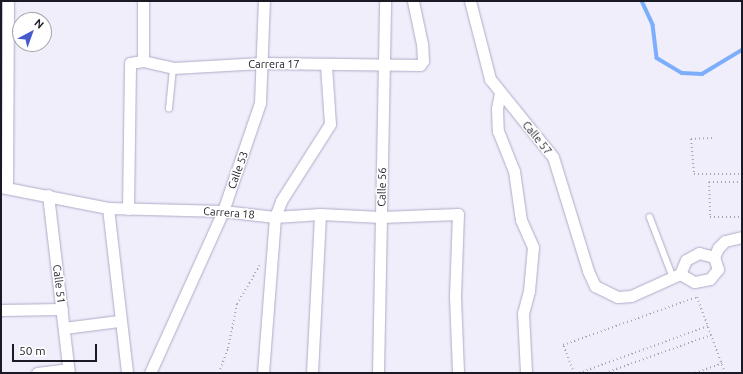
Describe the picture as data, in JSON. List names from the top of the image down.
{
  "streets": {
    "street": [
      "Carrera 17",
      "Calle 57",
      "Calle 53",
      "Calle 56",
      "Carrera 18",
      "Calle 51"
    ]
  },
  "crossings": [
    ["Carrera 17", "Calle 53"],
    ["Carrera 17", "Calle 56"],
    ["Carrera 17", "Carrera 18"],
    ["Calle 53", "Carrera 18"],
    ["Calle 56", "Carrera 18"],
    ["Carrera 18", "Calle 51"]
  ],
  "scale_bar": "50 m",
  "north": "top right"
}
